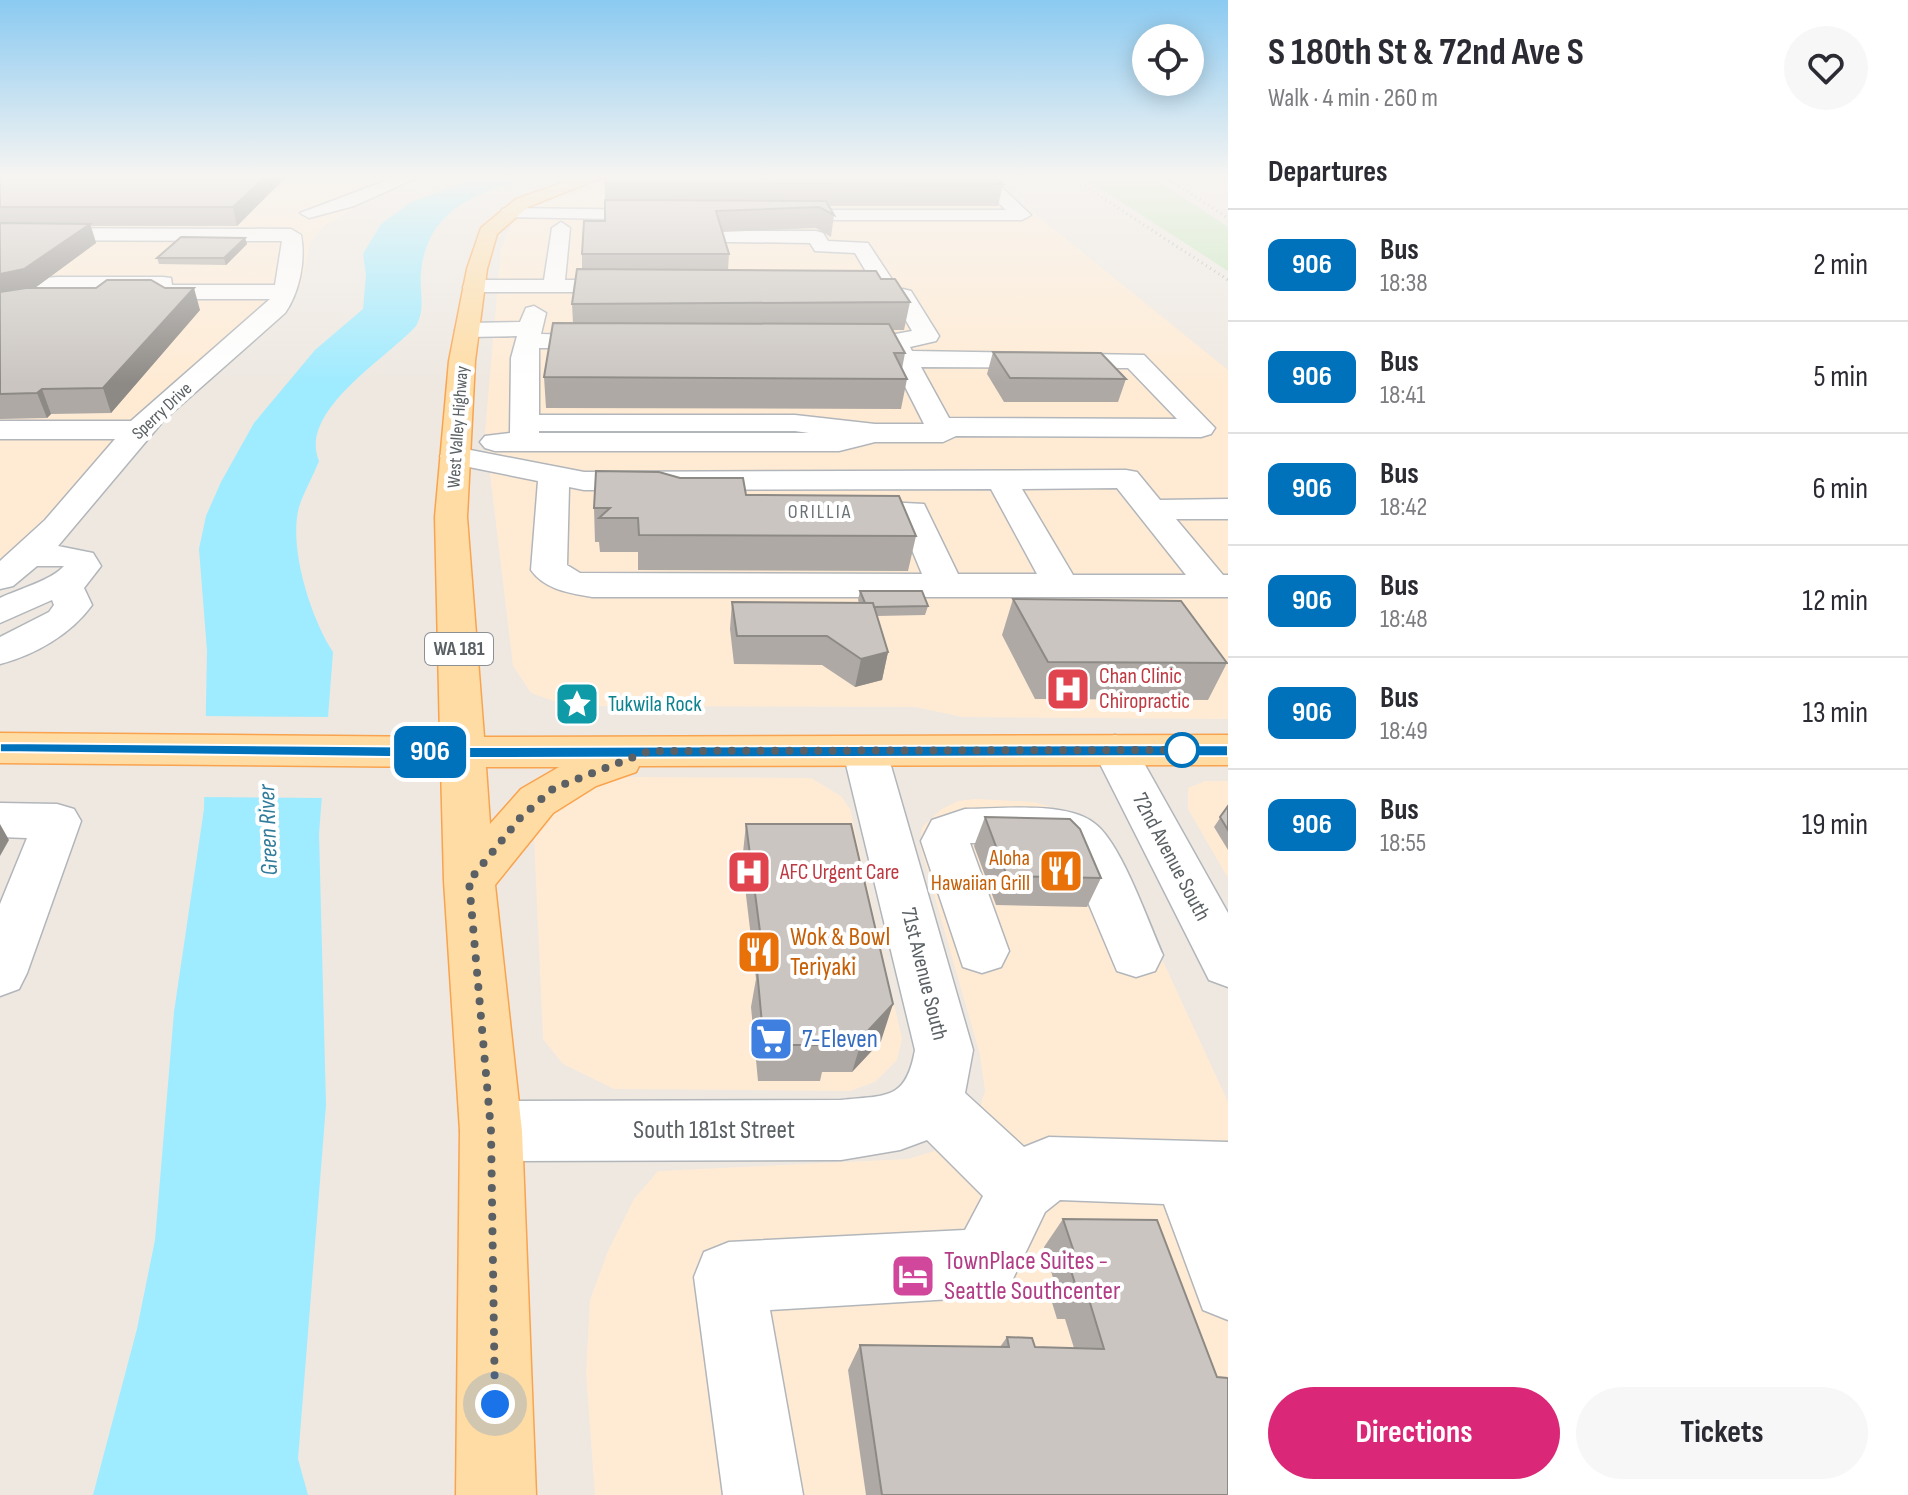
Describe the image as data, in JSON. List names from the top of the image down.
{
  "streets": {
    "main road": ["West Valley Highway", "WA 181"],
    "street": [
      "Sperry Drive",
      "72nd Avenue South",
      "71st Avenue South",
      "South 181st Street"
    ]
  },
  "crossings": [
    ["West Valley Highway", "WA 181"],
    ["WA 181", "South 181st Street"],
    ["71st Avenue South", "South 181st Street"]
  ],
  "districts": ["ORILLIA"],
  "water": ["Green River"],
  "places": {
    "hospital": ["Chan Clinic Chiropractic", "AFC Urgent Care"],
    "place": ["Tukwila Rock"],
    "restaurant": ["Aloha Hawaiian Grill", "Wok & Bowl Teriyaki"],
    "supermarket": ["7-Eleven"],
    "hotel": ["TownPlace Suites - Seattle Southcenter"]
  },
  "lines": ["bus line 906"],
  "page": {
    "on_map": "906",
    "heading": [
      ["S 180th St & 72nd Ave S", "Walk · 4 min · 260 m"],
      "Departures"
    ],
    "list": [
      {
        "mark": "906",
        "name": "Bus",
        "note": "18:38",
        "value": "2 min"
      },
      {
        "mark": "906",
        "name": "Bus",
        "note": "18:41",
        "value": "5 min"
      },
      {
        "mark": "906",
        "name": "Bus",
        "note": "18:42",
        "value": "6 min"
      },
      {
        "mark": "906",
        "name": "Bus",
        "note": "18:48",
        "value": "12 min"
      },
      {
        "mark": "906",
        "name": "Bus",
        "note": "18:49",
        "value": "13 min"
      },
      {
        "mark": "906",
        "name": "Bus",
        "note": "18:55",
        "value": "19 min"
      }
    ],
    "buttons": ["Directions", "Tickets"]
  }
}
